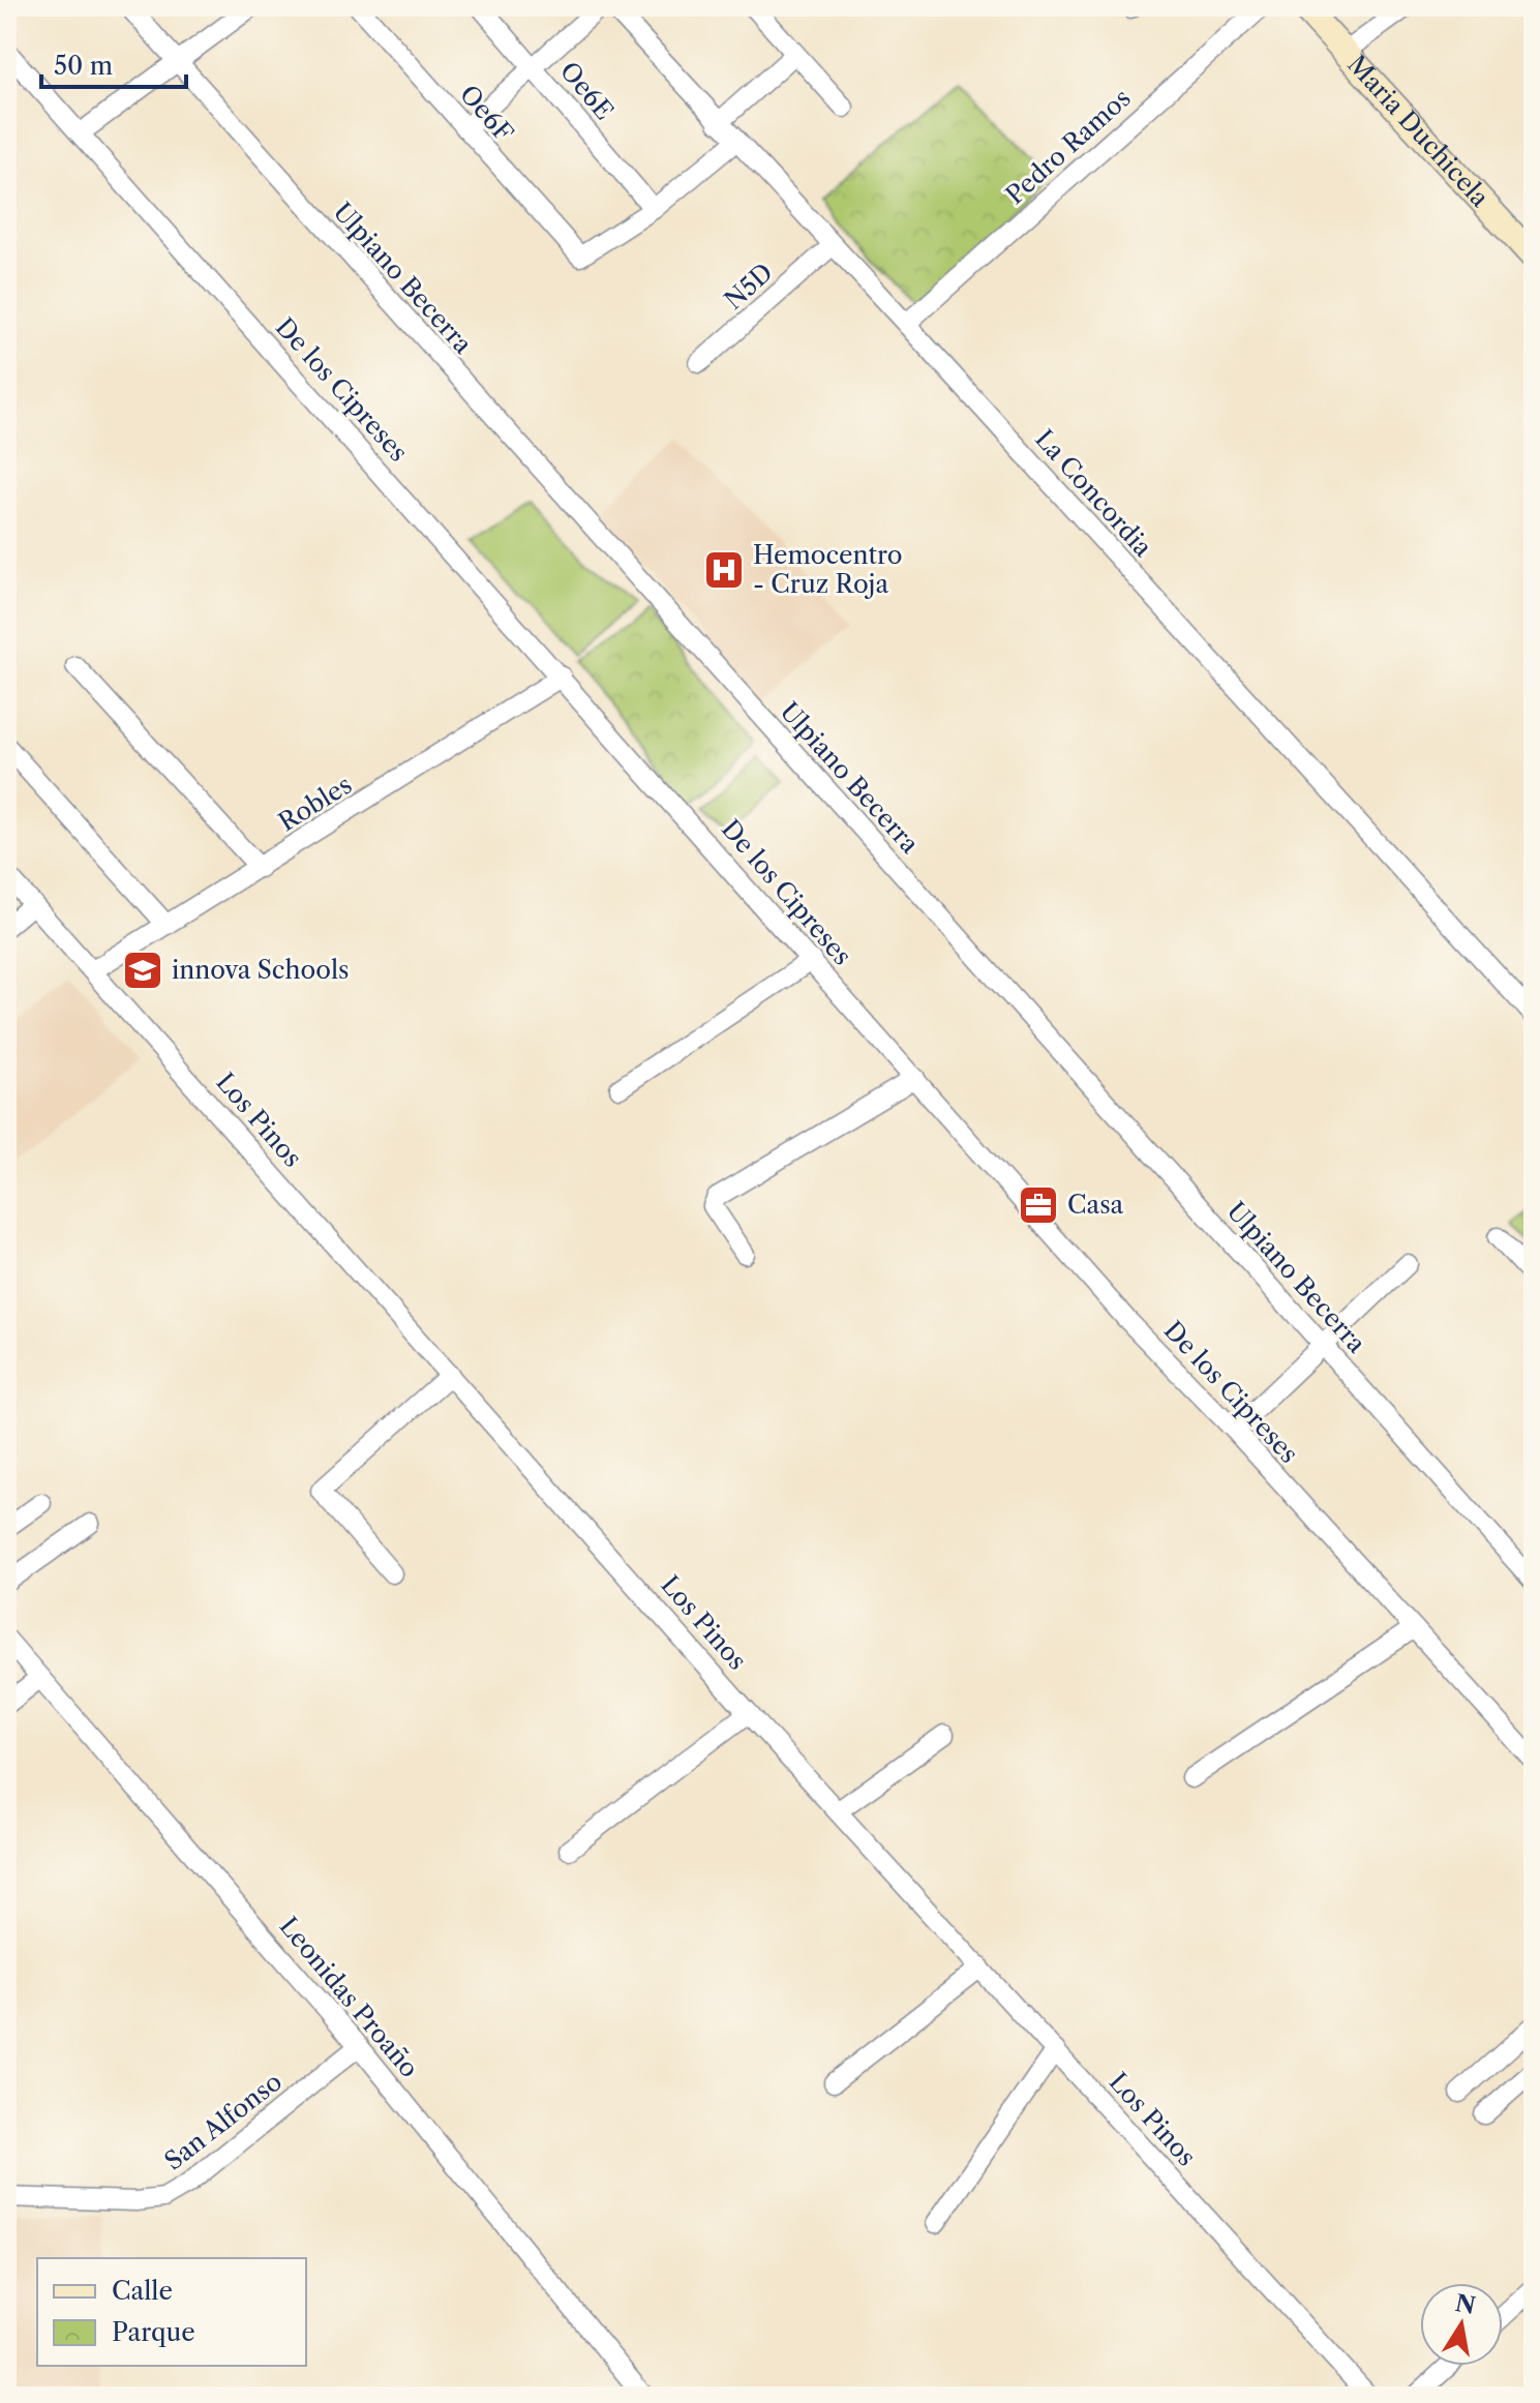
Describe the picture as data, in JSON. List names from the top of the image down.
{
  "streets": {
    "main road": ["Maria Duchicela"],
    "street": [
      "Oe6E",
      "Oe6F",
      "Pedro Ramos",
      "Ulpiano Becerra",
      "N5D",
      "De los Cipreses",
      "La Concordia",
      "Robles",
      "Los Pinos",
      "Leonidas Proaño",
      "San Alfonso"
    ]
  },
  "crossings": [
    ["Oe6E", "Oe6F"],
    ["Pedro Ramos", "La Concordia"],
    ["N5D", "La Concordia"],
    ["De los Cipreses", "Robles"],
    ["Robles", "Los Pinos"],
    ["Leonidas Proaño", "San Alfonso"]
  ],
  "places": {
    "hospital": ["Hemocentro - Cruz Roja"],
    "school or university": ["innova Schools"],
    "office": ["Casa"]
  },
  "legend": ["Calle", "Parque"],
  "scale_bar": "50 m",
  "north": "top"
}
